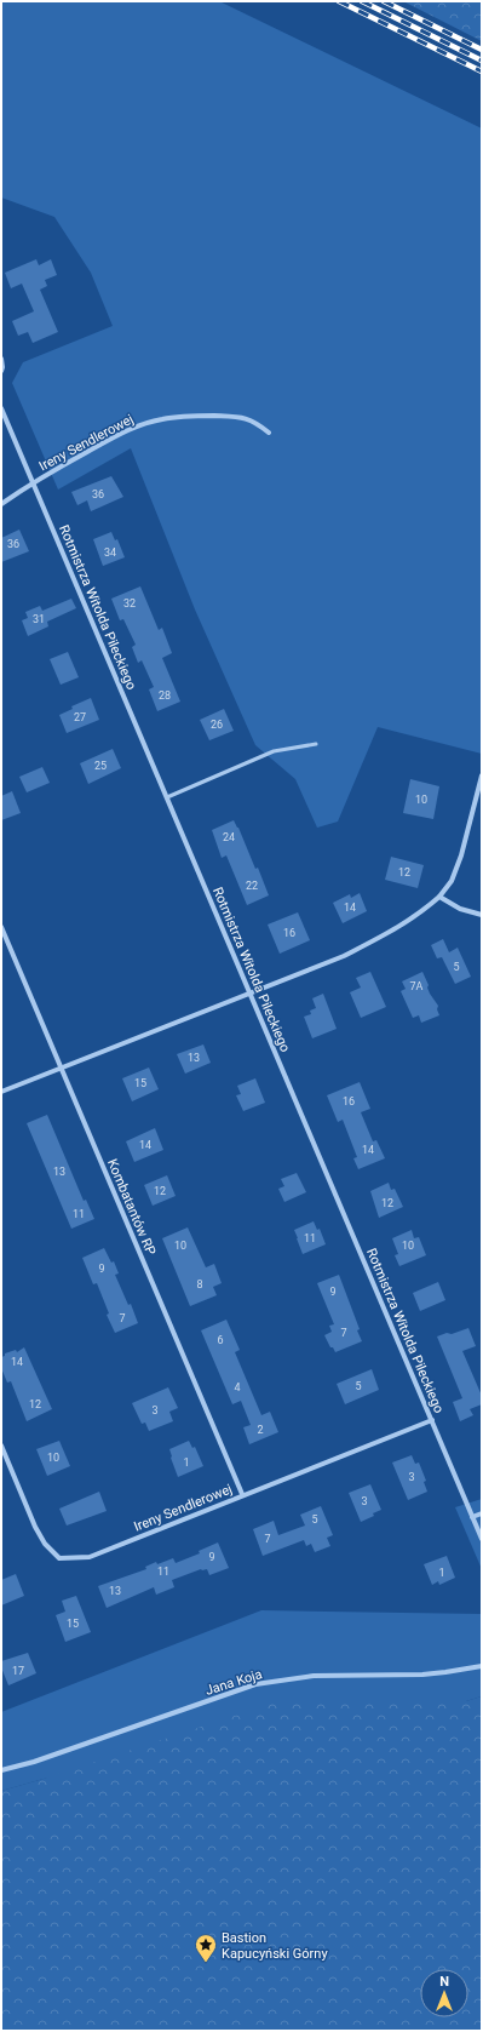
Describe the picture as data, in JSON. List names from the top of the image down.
{
  "streets": {
    "street": [
      "Ireny Sendlerowej",
      "Rotmistrza Witolda Pileckiego",
      "Kombatantów RP",
      "Jana Koja"
    ]
  },
  "crossings": [
    ["Ireny Sendlerowej", "Rotmistrza Witolda Pileckiego"],
    ["Ireny Sendlerowej", "Kombatantów RP"]
  ],
  "places": {
    "place": ["Bastion Kapucyński Górny"]
  },
  "house_numbers": [
    "36",
    "36",
    "34",
    "32",
    "31",
    "28",
    "27",
    "26",
    "25",
    "10",
    "24",
    "12",
    "22",
    "14",
    "16",
    "5",
    "7A",
    "13",
    "15",
    "16",
    "14",
    "14",
    "13",
    "12",
    "12",
    "11",
    "11",
    "10",
    "10",
    "9",
    "8",
    "9",
    "7",
    "7",
    "6",
    "14",
    "5",
    "4",
    "12",
    "3",
    "2",
    "10",
    "1",
    "3",
    "3",
    "5",
    "7",
    "9",
    "11",
    "1",
    "13",
    "15",
    "17"
  ],
  "north": "top"
}
